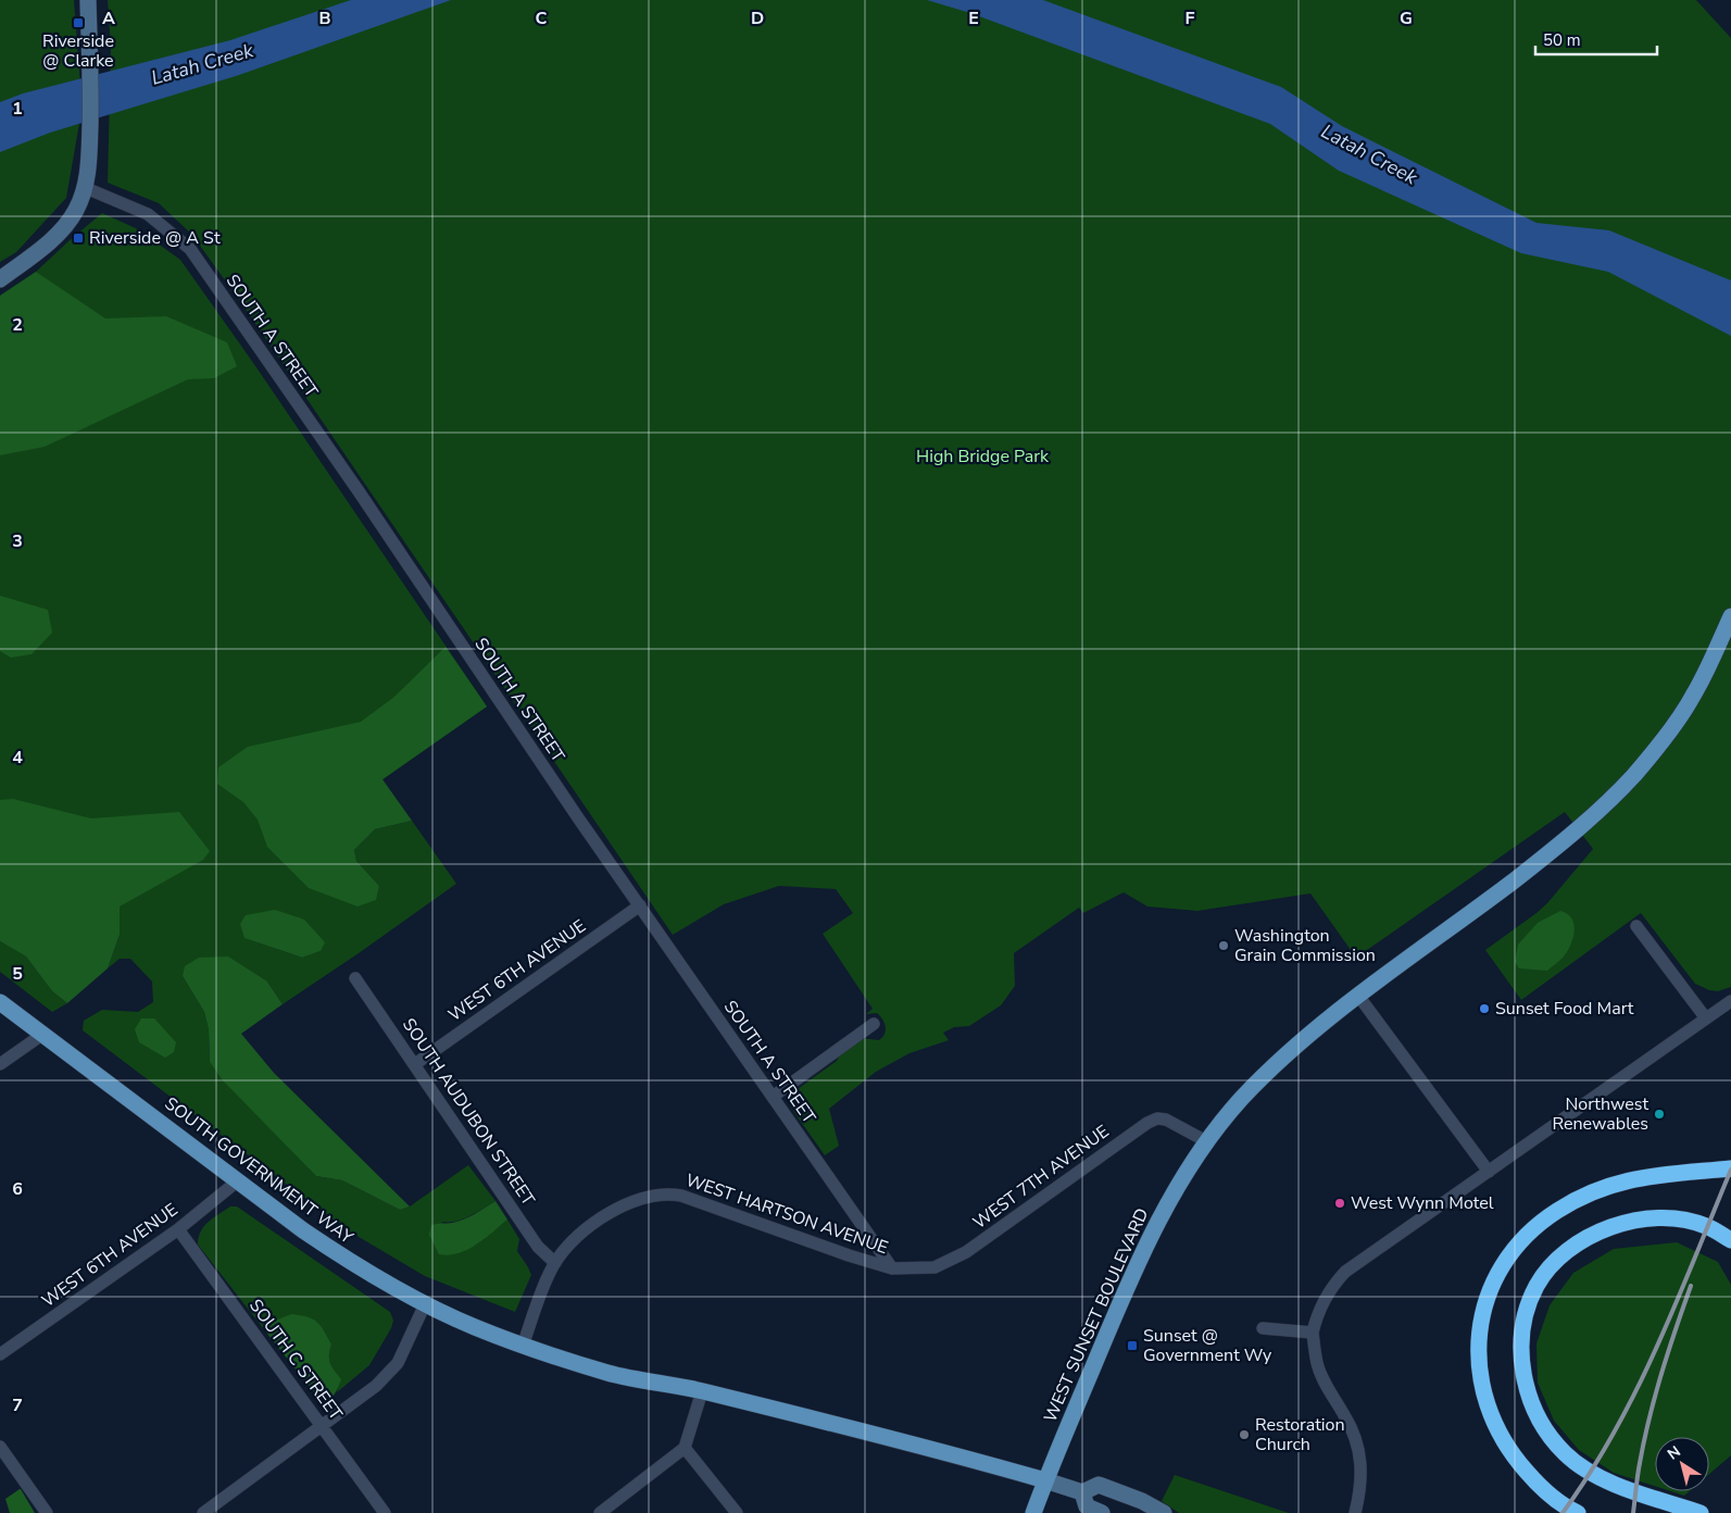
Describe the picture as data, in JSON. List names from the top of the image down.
{
  "streets": {
    "main road": ["SOUTH GOVERNMENT WAY", "WEST SUNSET BOULEVARD"],
    "street": [
      "SOUTH A STREET",
      "WEST 6TH AVENUE",
      "SOUTH AUDUBON STREET",
      "WEST 7TH AVENUE",
      "WEST HARTSON AVENUE",
      "SOUTH C STREET"
    ]
  },
  "crossings": [
    ["SOUTH A STREET", "WEST 6TH AVENUE"],
    ["SOUTH A STREET", "WEST 7TH AVENUE"],
    ["SOUTH A STREET", "WEST HARTSON AVENUE"],
    ["WEST 6TH AVENUE", "SOUTH AUDUBON STREET"],
    ["WEST 6TH AVENUE", "SOUTH GOVERNMENT WAY"],
    ["WEST 6TH AVENUE", "SOUTH C STREET"],
    ["SOUTH AUDUBON STREET", "WEST HARTSON AVENUE"],
    ["SOUTH GOVERNMENT WAY", "WEST HARTSON AVENUE"],
    ["SOUTH GOVERNMENT WAY", "WEST SUNSET BOULEVARD"],
    ["WEST 7TH AVENUE", "WEST HARTSON AVENUE"],
    ["WEST 7TH AVENUE", "WEST SUNSET BOULEVARD"]
  ],
  "water": ["Latah Creek"],
  "parks": ["High Bridge Park"],
  "places": {
    "transit": ["Riverside @ Clarke", "Riverside @ A St", "Sunset @ Government Wy"],
    "other": [
      "Washington Grain Commission",
      "Sunset Food Mart",
      "Northwest Renewables",
      "West Wynn Motel",
      "Restoration Church"
    ]
  },
  "scale_bar": "50 m",
  "north": "top left",
  "grid": {
    "columns": [
      "A",
      "B",
      "C",
      "D",
      "E",
      "F",
      "G"
    ],
    "rows": [
      "1",
      "2",
      "3",
      "4",
      "5",
      "6",
      "7"
    ]
  }
}
